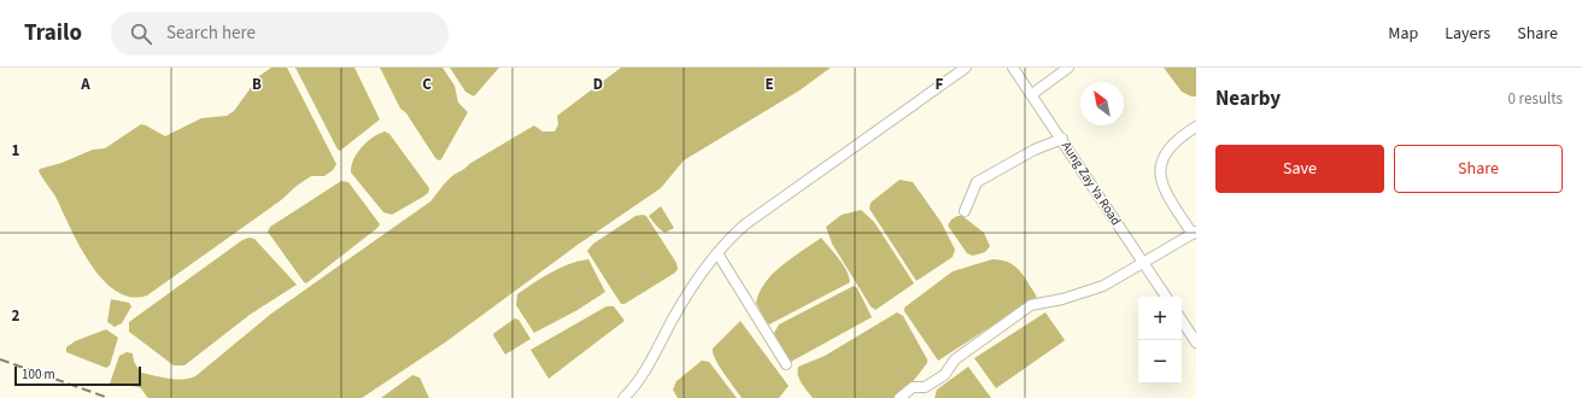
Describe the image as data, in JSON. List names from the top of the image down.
{
  "streets": {
    "street": ["Aung Zay Ya Road"]
  },
  "scale_bar": "100 m",
  "north": "top left",
  "page": {
    "header": "Trailo",
    "search": "Search here",
    "nav": ["Map", "Layers", "Share"],
    "heading": ["Nearby", "0 results"],
    "buttons": ["Save", "Share"],
    "map_buttons": ["+", "−"],
    "scale": "100 m"
  },
  "grid": {
    "columns": [
      "A",
      "B",
      "C",
      "D",
      "E",
      "F"
    ],
    "rows": ["1", "2"]
  }
}
